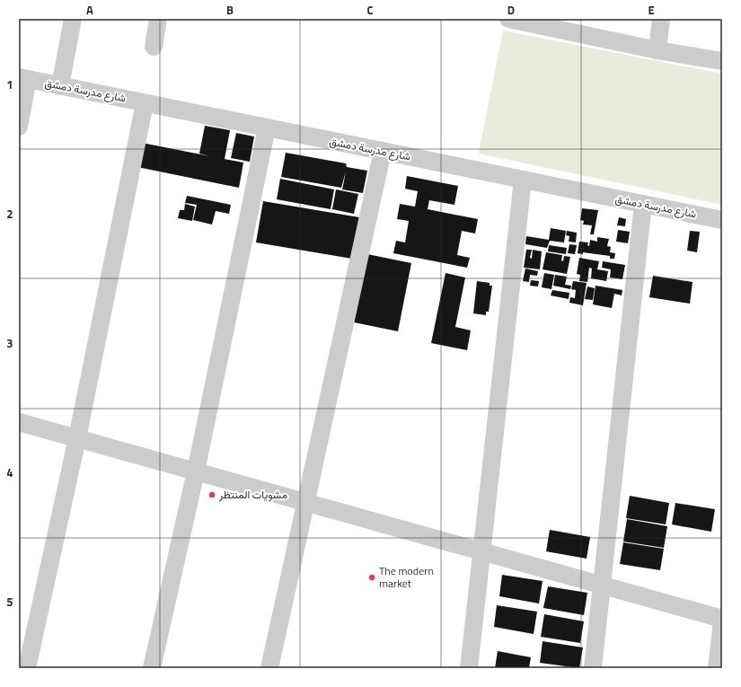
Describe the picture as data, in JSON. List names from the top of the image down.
{
  "streets": {
    "street": ["شارع مدرسة دمشق"]
  },
  "places": ["مشويات المنتظر", "The modern market"],
  "grid": {
    "columns": [
      "A",
      "B",
      "C",
      "D",
      "E"
    ],
    "rows": [
      "1",
      "2",
      "3",
      "4",
      "5"
    ]
  }
}
